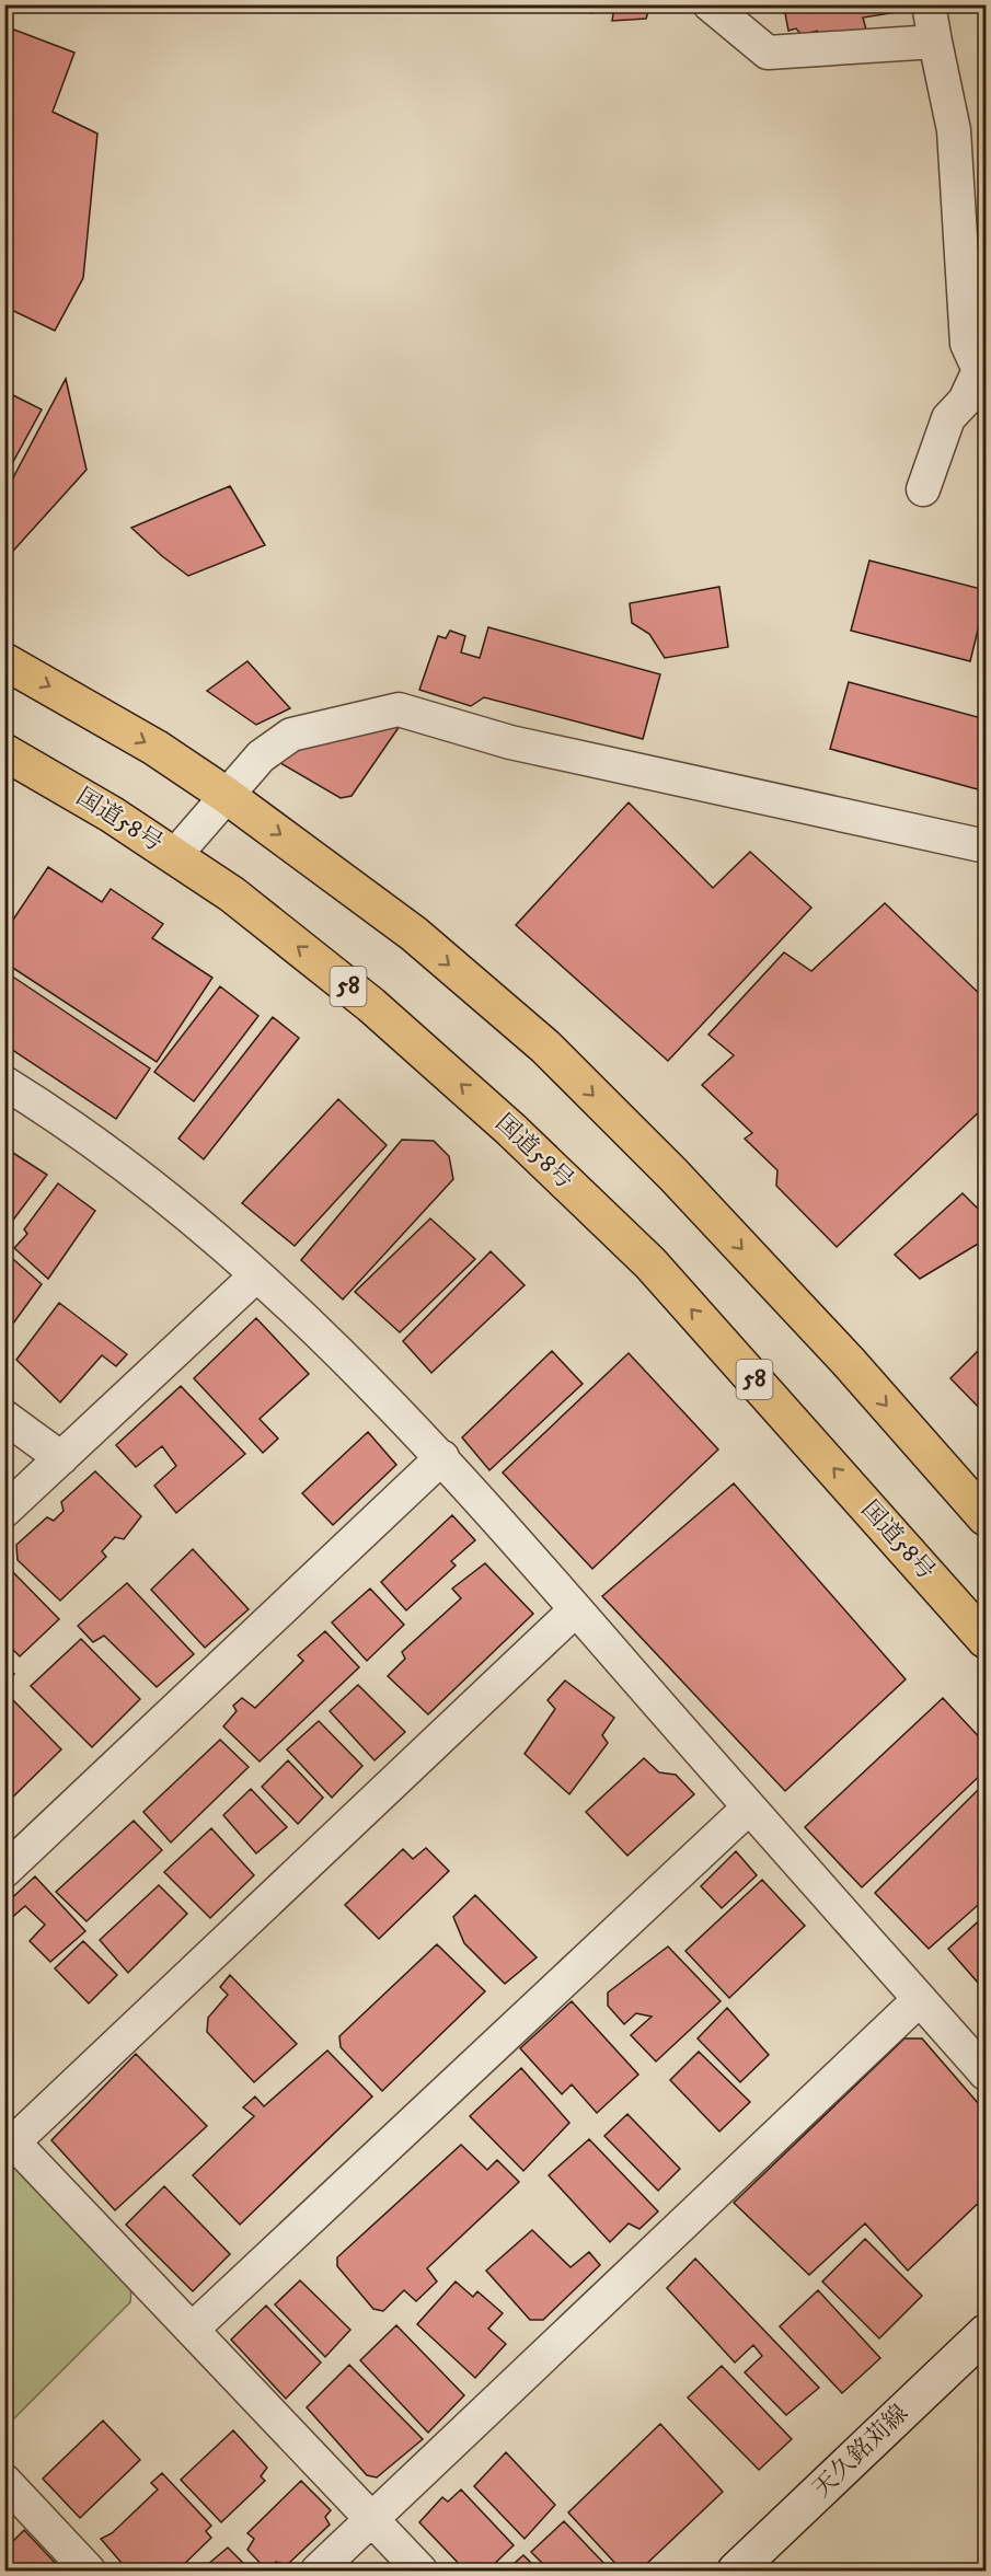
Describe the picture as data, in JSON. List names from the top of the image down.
{
  "streets": {
    "highway": ["国道58号", "58"],
    "street": ["天久銘苅線"]
  }
}
